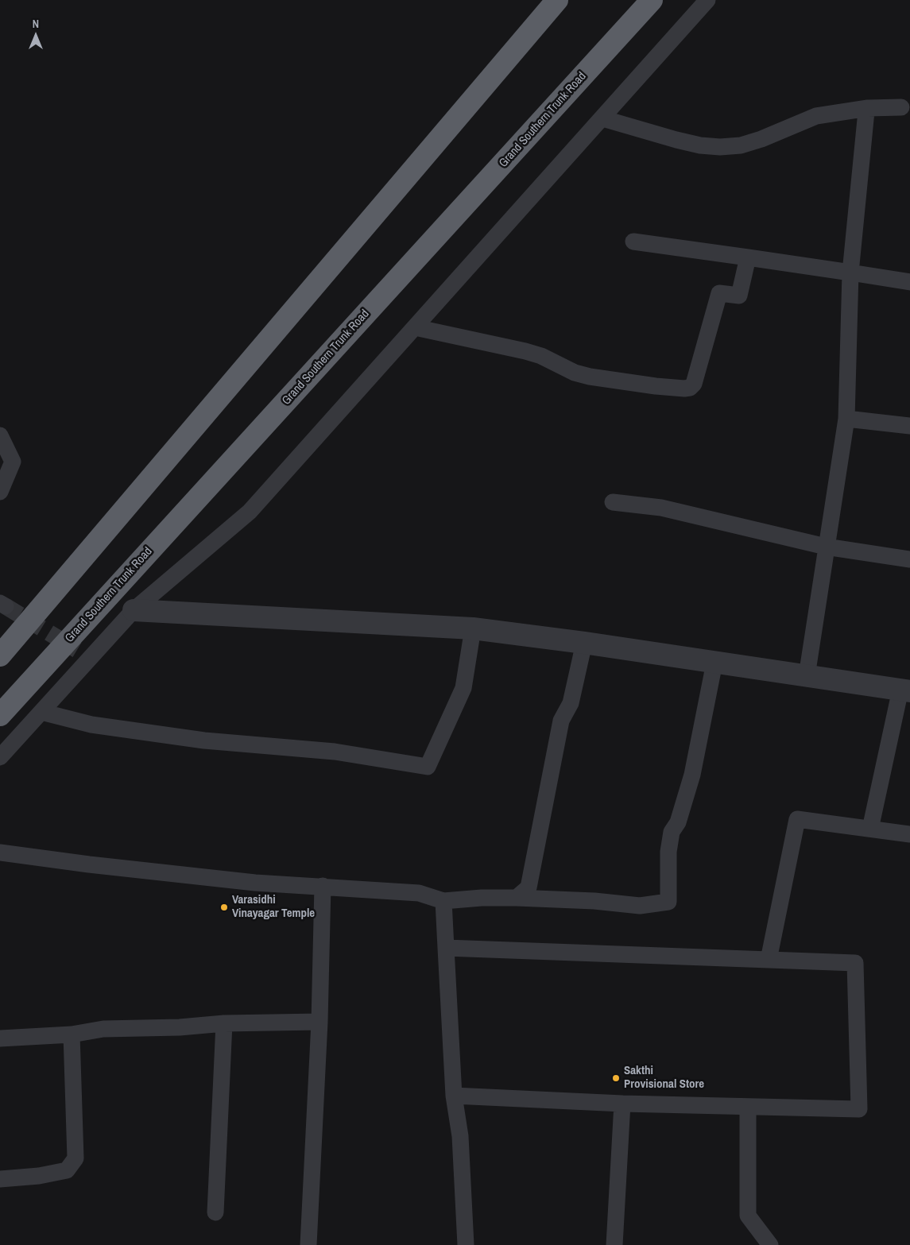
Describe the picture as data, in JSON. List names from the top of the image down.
{
  "streets": {
    "highway": ["Grand Southern Trunk Road"]
  },
  "places": ["Varasidhi Vinayagar Temple", "Sakthi Provisional Store"],
  "north": "top"
}
